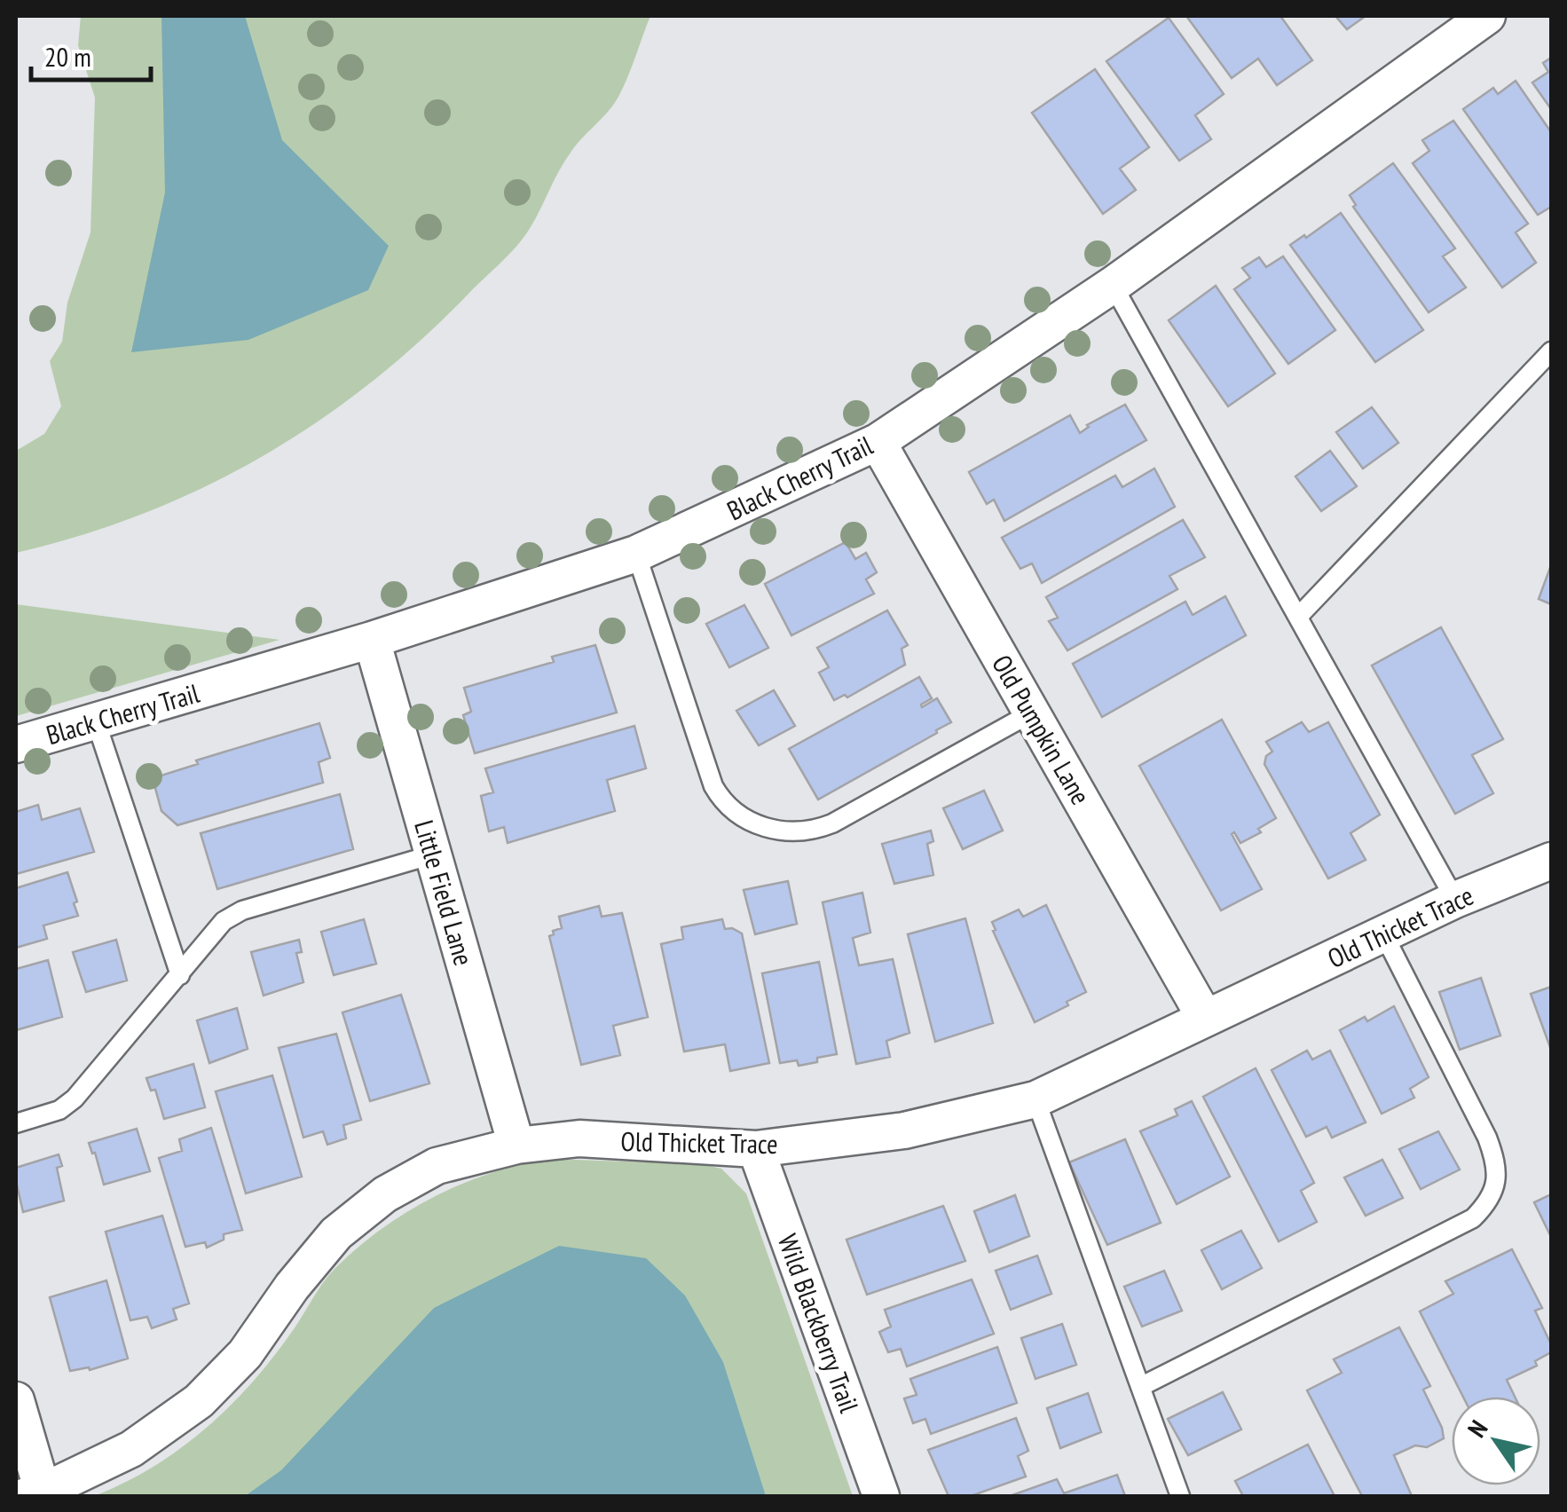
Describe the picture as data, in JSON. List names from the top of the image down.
{
  "streets": {
    "street": [
      "Black Cherry Trail",
      "Old Pumpkin Lane",
      "Little Field Lane",
      "Old Thicket Trace",
      "Wild Blackberry Trail"
    ]
  },
  "crossings": [
    ["Black Cherry Trail", "Old Pumpkin Lane"],
    ["Black Cherry Trail", "Little Field Lane"],
    ["Old Pumpkin Lane", "Old Thicket Trace"],
    ["Little Field Lane", "Old Thicket Trace"],
    ["Old Thicket Trace", "Wild Blackberry Trail"]
  ],
  "scale_bar": "20 m",
  "north": "top left"
}
